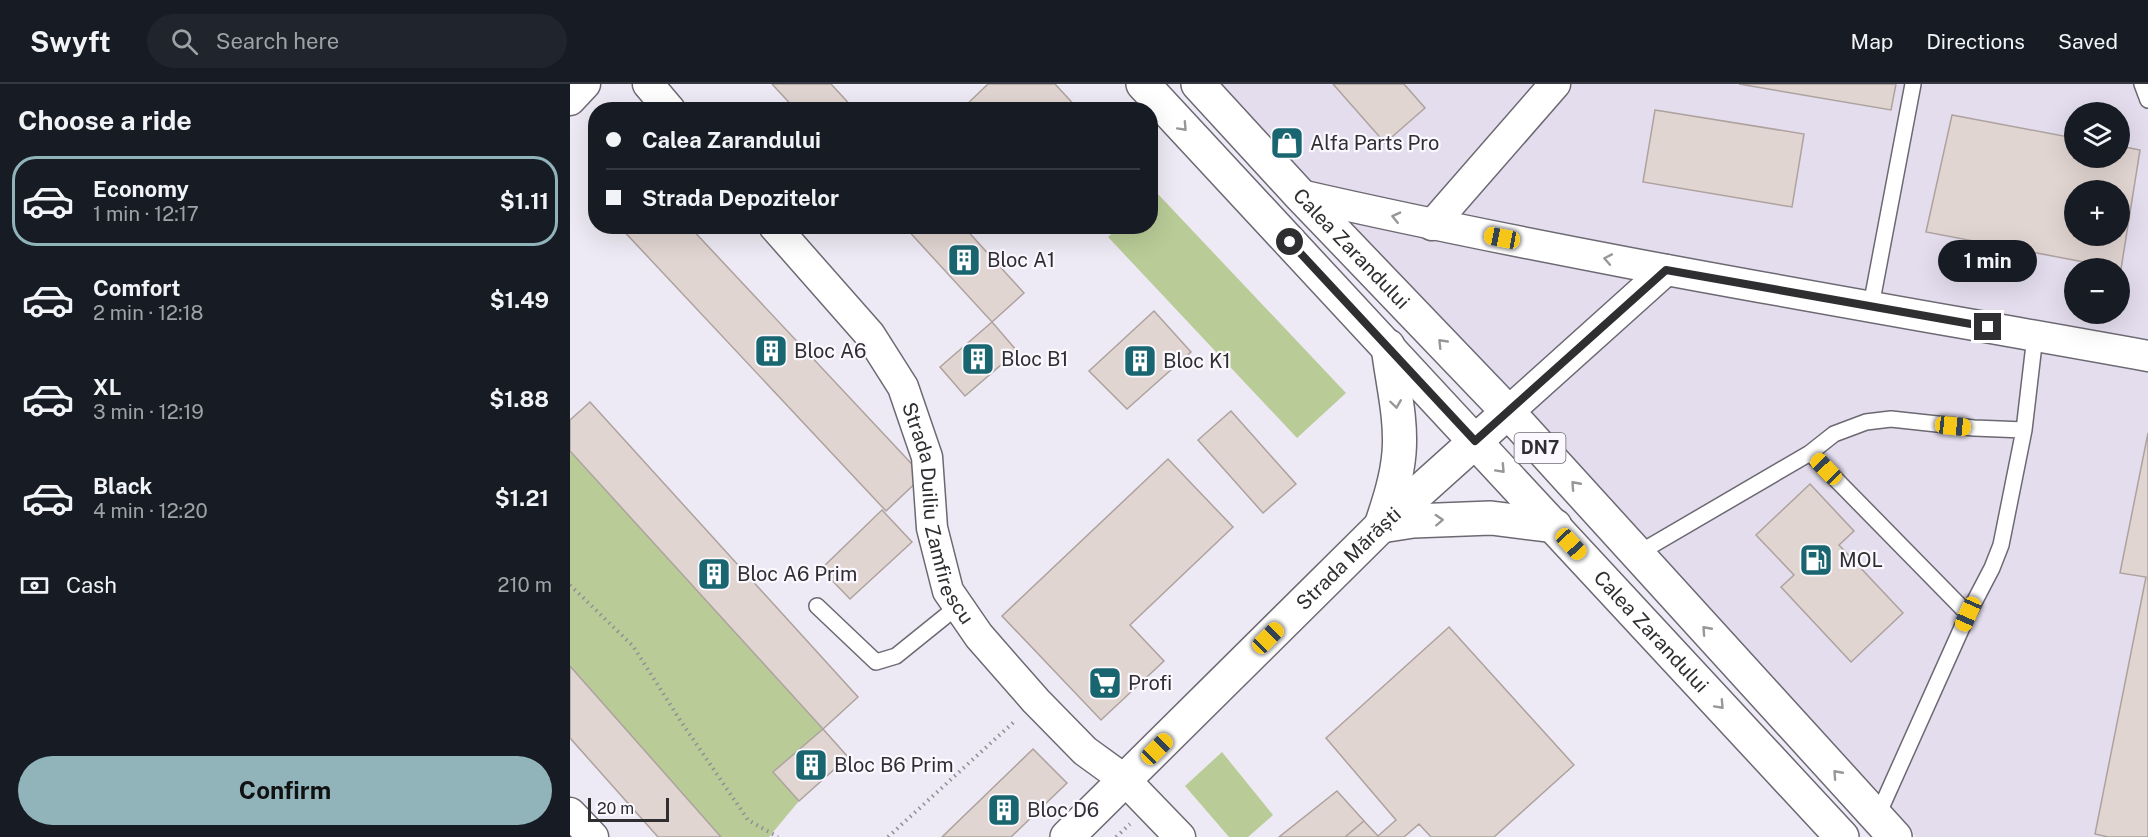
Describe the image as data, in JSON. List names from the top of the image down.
{
  "streets": {
    "main road": ["Calea Zarandului", "DN7", "Strada Mărăști"],
    "street": ["Strada Duiliu Zamfirescu"]
  },
  "crossings": [
    ["Calea Zarandului", "Strada Mărăști"],
    ["Strada Duiliu Zamfirescu", "Strada Mărăști"]
  ],
  "places": {
    "shop": ["Alfa Parts Pro"],
    "building": [
      "Bloc A1",
      "Bloc A6",
      "Bloc B1",
      "Bloc K1",
      "Bloc A6 Prim",
      "Bloc B6 Prim",
      "Bloc D6"
    ],
    "fuel station": ["MOL"],
    "supermarket": ["Profi"]
  },
  "scale_bar": "20 m",
  "page": {
    "header": "Swyft",
    "search": "Search here",
    "nav": ["Map", "Directions", "Saved"],
    "heading": "Choose a ride",
    "map_buttons": ["+", "−"],
    "banner": ["Calea Zarandului", "Strada Depozitelor"],
    "list": [
      {
        "name": "Economy",
        "note": "1 min · 12:17",
        "value": "$1.11"
      },
      {
        "name": "Comfort",
        "note": "2 min · 12:18",
        "value": "$1.49"
      },
      {
        "name": "XL",
        "note": "3 min · 12:19",
        "value": "$1.88"
      },
      {
        "name": "Black",
        "note": "4 min · 12:20",
        "value": "$1.21"
      }
    ],
    "bubble": "1 min",
    "pay": ["Cash", "210 m"],
    "buttons": "Confirm",
    "scale": "20 m"
  }
}
